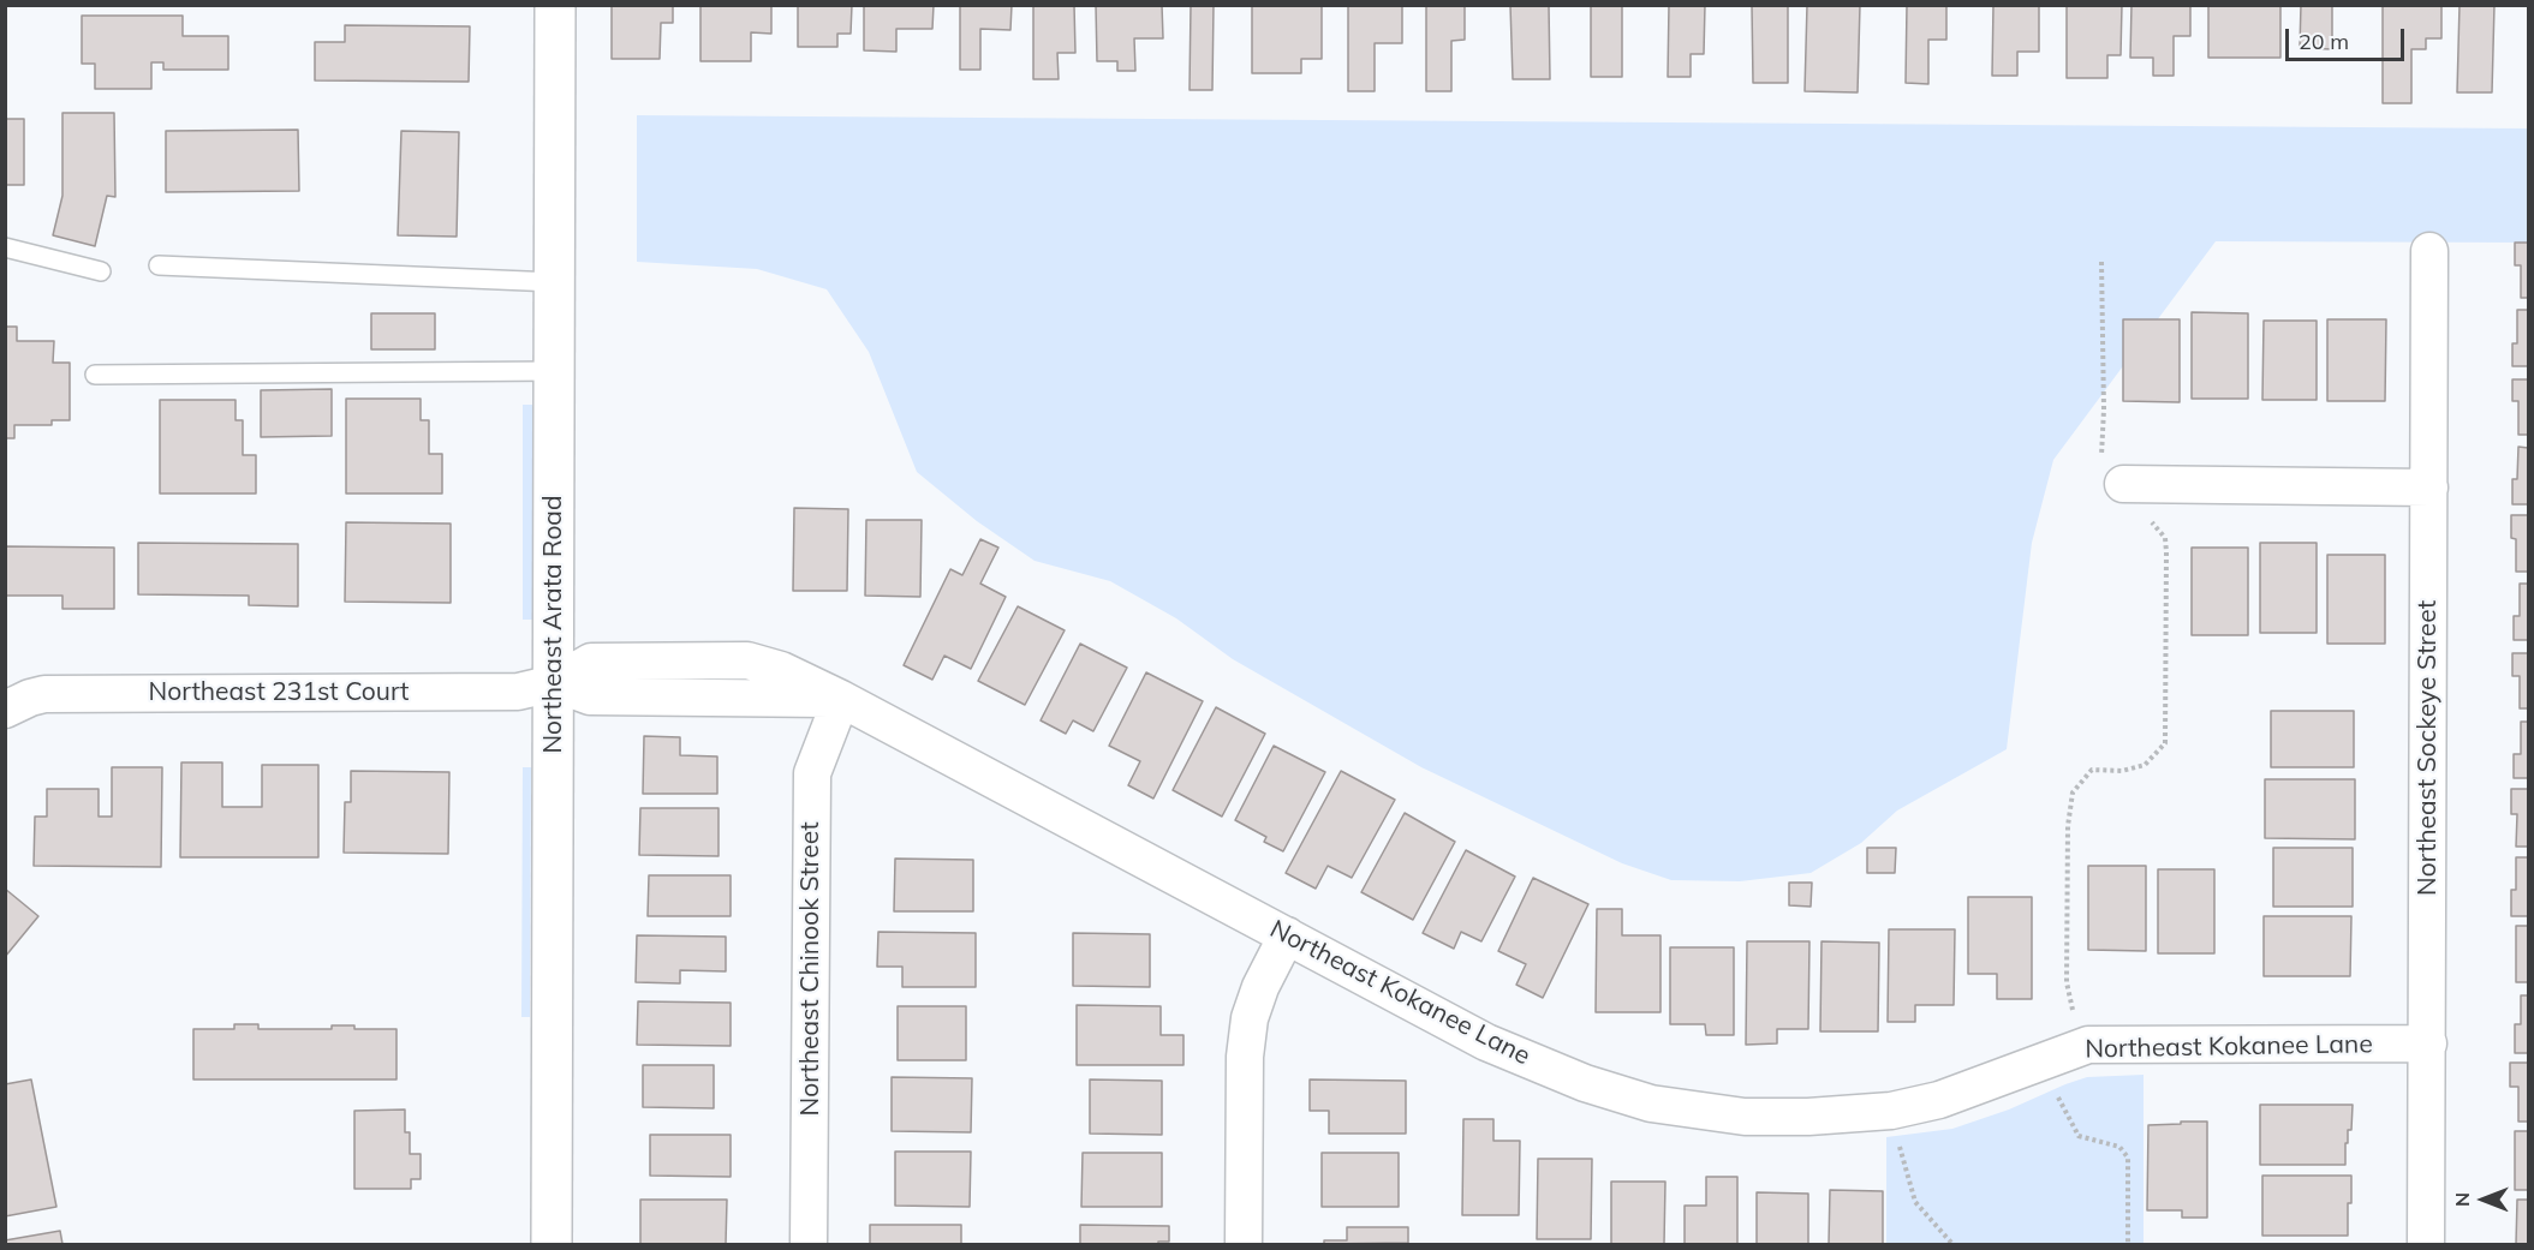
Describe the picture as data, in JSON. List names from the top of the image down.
{
  "streets": {
    "street": [
      "Northeast Arata Road",
      "Northeast 231st Court",
      "Northeast Sockeye Street",
      "Northeast Chinook Street",
      "Northeast Kokanee Lane"
    ]
  },
  "crossings": [
    ["Northeast Arata Road", "Northeast 231st Court"],
    ["Northeast Arata Road", "Northeast Kokanee Lane"],
    ["Northeast 231st Court", "Northeast Kokanee Lane"],
    ["Northeast Sockeye Street", "Northeast Kokanee Lane"],
    ["Northeast Chinook Street", "Northeast Kokanee Lane"]
  ],
  "scale_bar": "20 m",
  "north": "left"
}
